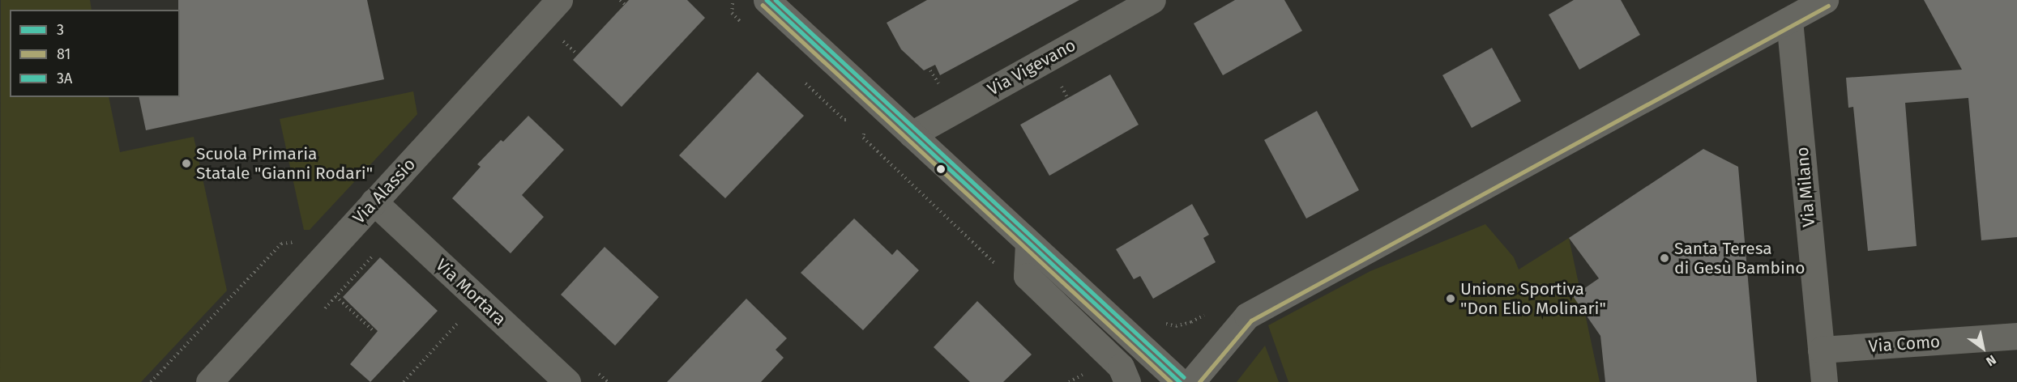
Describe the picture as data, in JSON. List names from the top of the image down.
{
  "streets": {
    "street": [
      "Via Vigevano",
      "Via Milano",
      "Via Alassio",
      "Via Mortara",
      "Via Como"
    ]
  },
  "crossings": [
    ["Via Milano", "Via Como"],
    ["Via Alassio", "Via Mortara"]
  ],
  "places": ["Scuola Primaria Statale \"Gianni Rodari\"", "Santa Teresa di Gesù Bambino", "Unione Sportiva \"Don Elio Molinari\""],
  "lines": ["transit line 3", "transit line 3A", "transit line 81"],
  "legend": ["3", "81", "3A"],
  "north": "bottom right"
}
